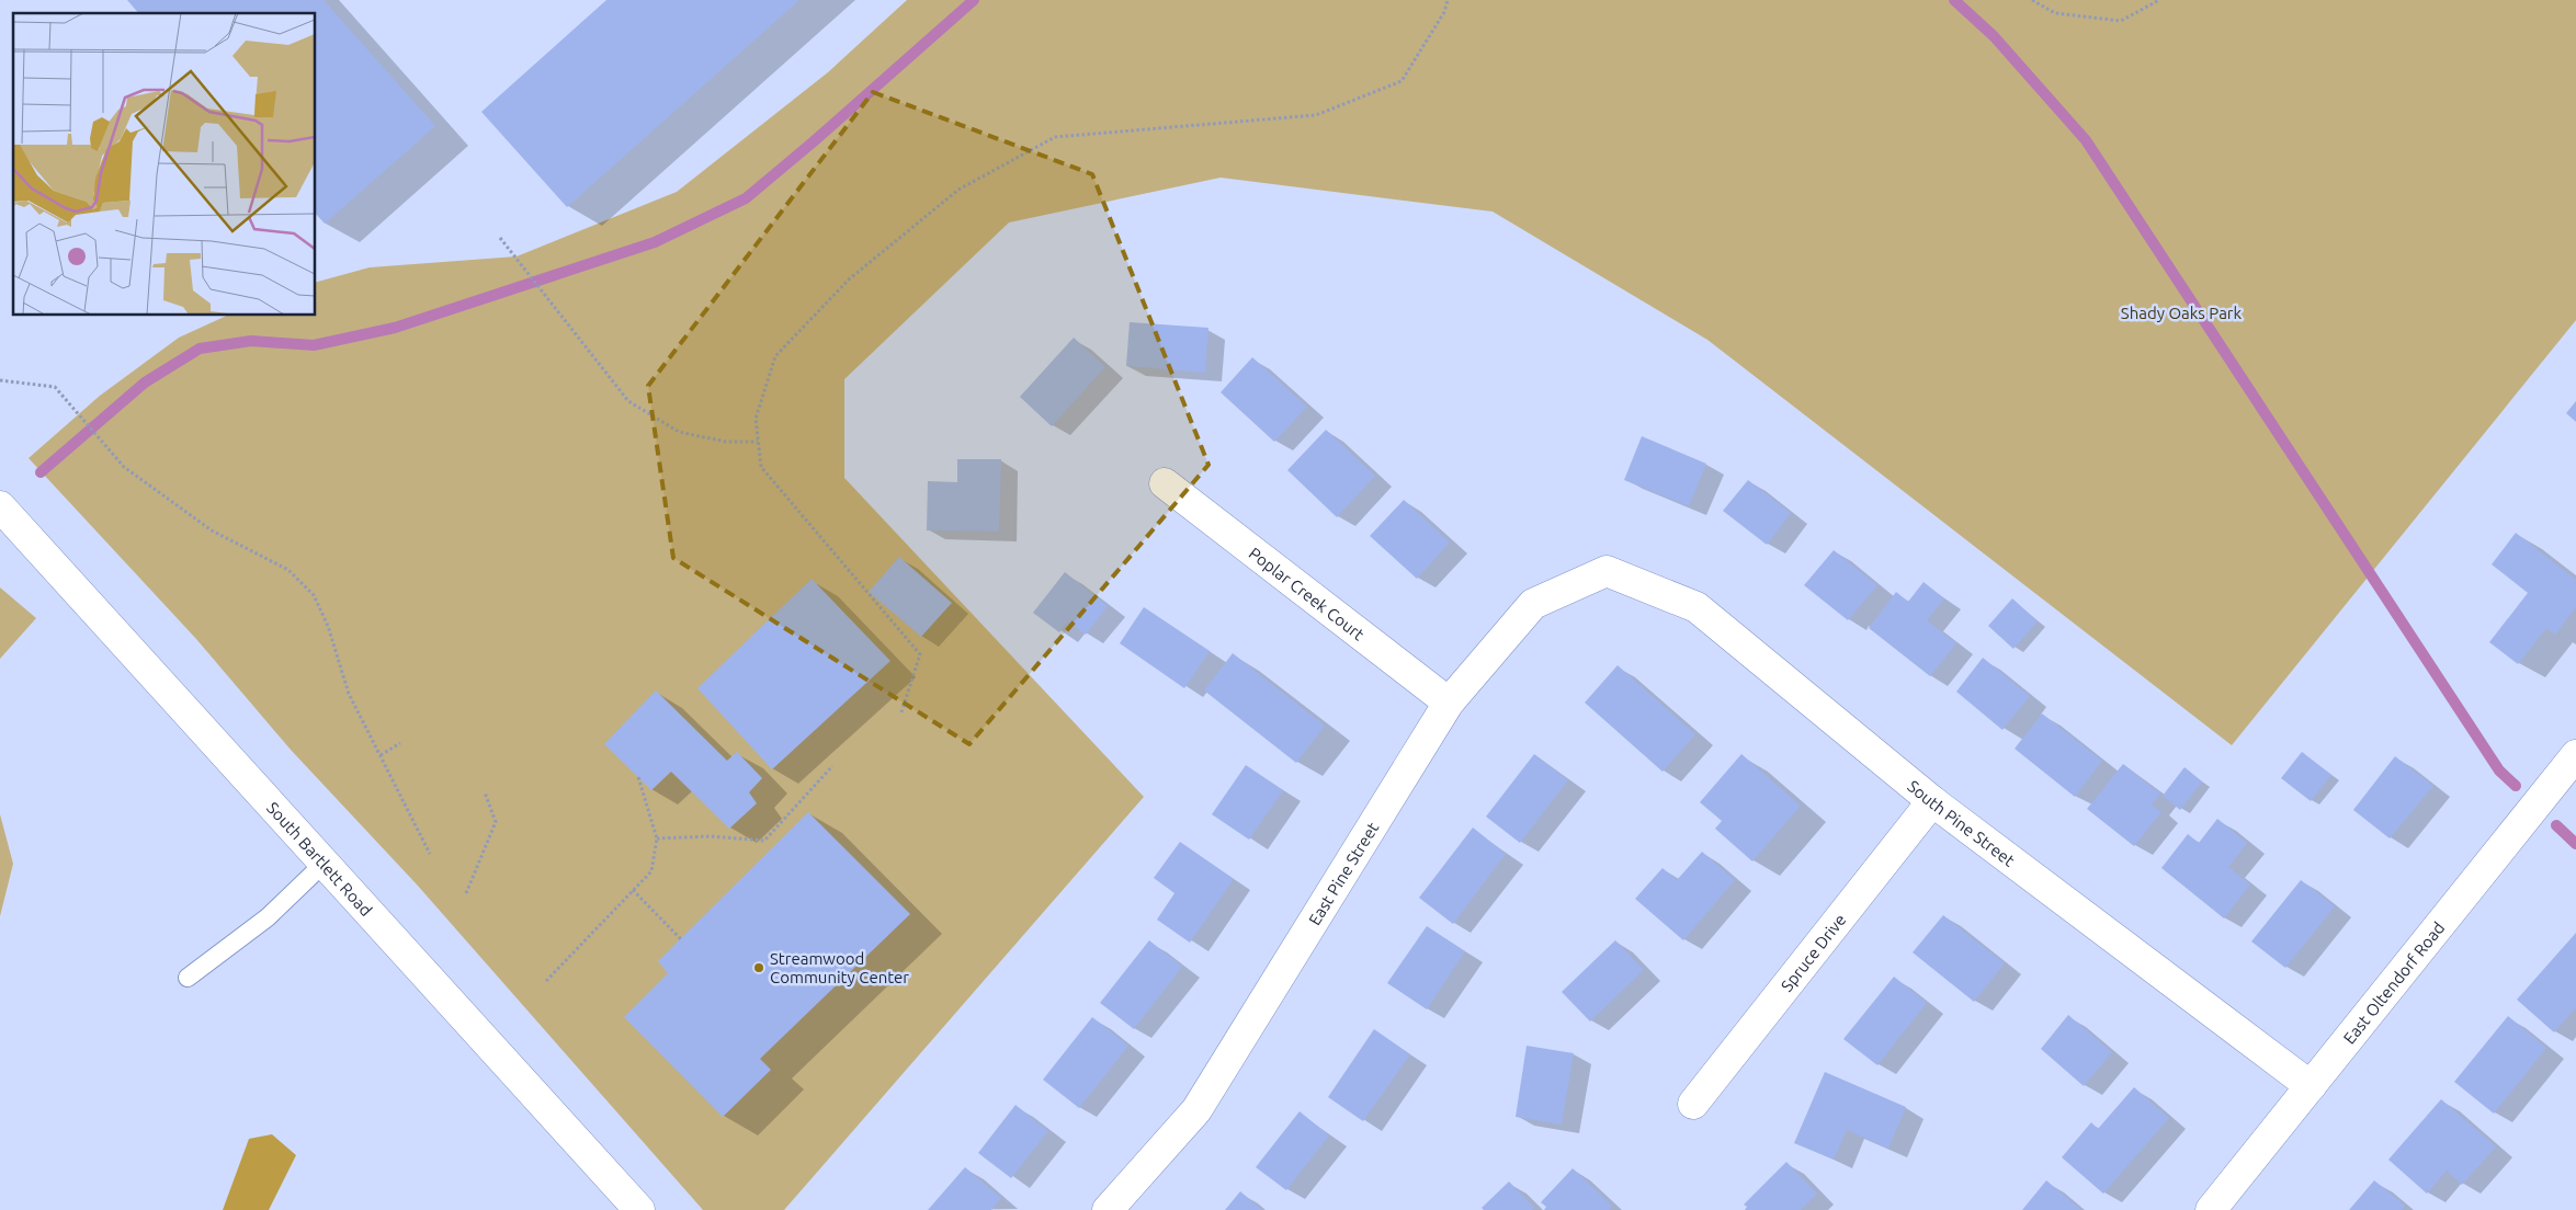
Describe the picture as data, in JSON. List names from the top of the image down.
{
  "streets": {
    "street": [
      "Poplar Creek Court",
      "South Pine Street",
      "South Bartlett Road",
      "East Pine Street",
      "Spruce Drive",
      "East Oltendorf Road"
    ]
  },
  "crossings": [
    ["Poplar Creek Court", "East Pine Street"],
    ["South Pine Street", "East Pine Street"],
    ["South Pine Street", "Spruce Drive"],
    ["South Pine Street", "East Oltendorf Road"]
  ],
  "parks": ["Shady Oaks Park"],
  "places": ["Streamwood Community Center"]
}
